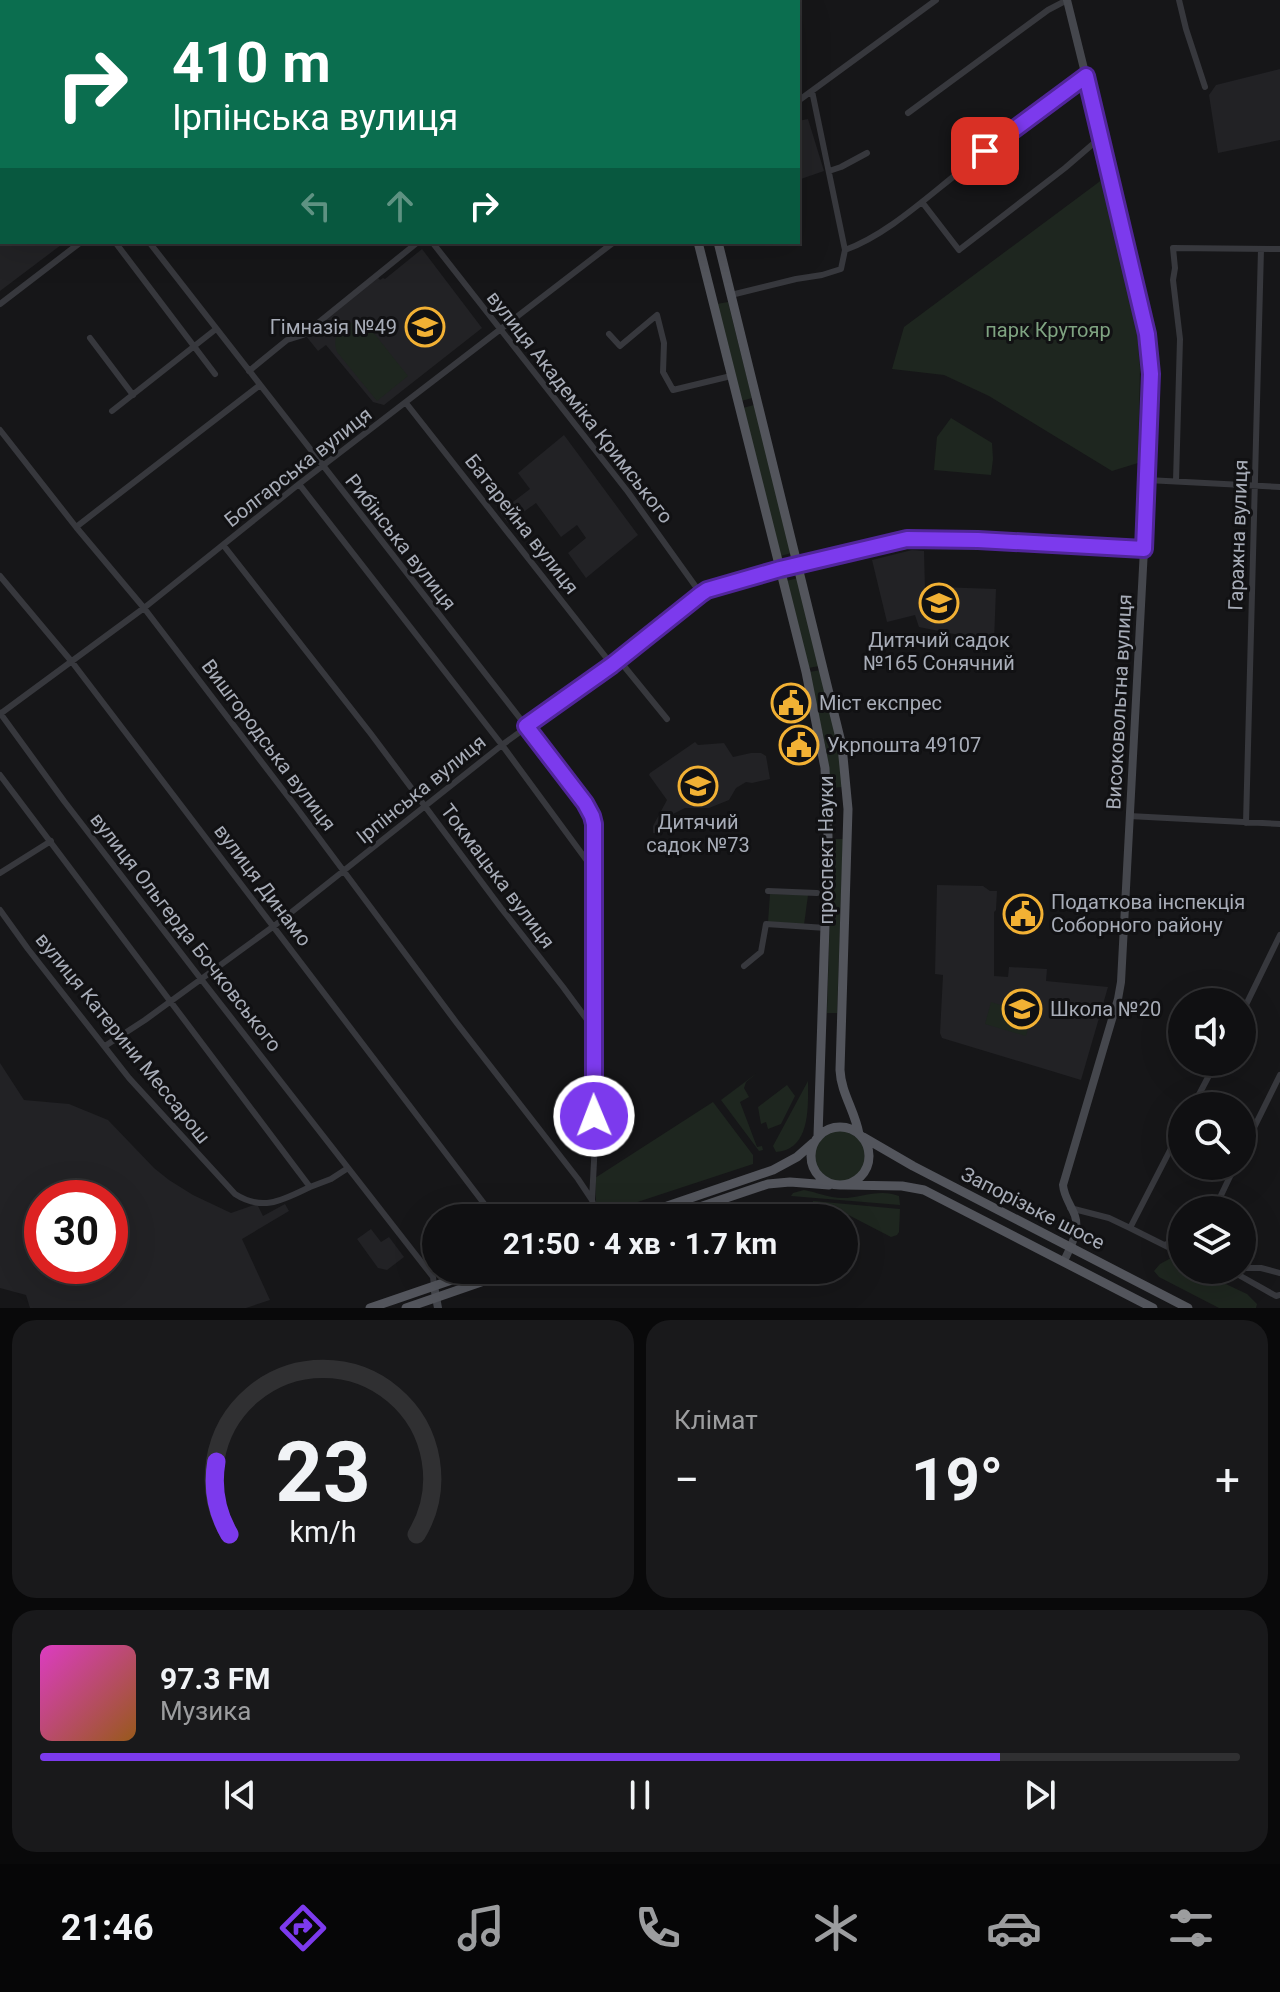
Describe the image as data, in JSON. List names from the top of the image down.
{
  "streets": {
    "main road": [
      "Високовольтна вулиця",
      "проспект Науки",
      "вулиця Ольгерда Бочковського",
      "Запорізьке шосе"
    ],
    "street": [
      "вулиця Академіка Кримського",
      "Болгарська вулиця",
      "Батарейна вулиця",
      "Гаражна вулиця",
      "Рибінська вулиця",
      "Вишгородська вулиця",
      "Ірпінська вулиця",
      "Токмацька вулиця",
      "вулиця Динамо",
      "вулиця Катерини Мессарош"
    ]
  },
  "crossings": [
    ["вулиця Академіка Кримського", "Болгарська вулиця"],
    ["вулиця Академіка Кримського", "Ірпінська вулиця"],
    ["Болгарська вулиця", "Батарейна вулиця"],
    ["Болгарська вулиця", "Рибінська вулиця"],
    ["Болгарська вулиця", "Вишгородська вулиця"],
    ["Болгарська вулиця", "Токмацька вулиця"],
    ["Болгарська вулиця", "вулиця Динамо"],
    ["Болгарська вулиця", "вулиця Ольгерда Бочковського"],
    ["Батарейна вулиця", "Ірпінська вулиця"],
    ["Рибінська вулиця", "Вишгородська вулиця"],
    ["Рибінська вулиця", "Ірпінська вулиця"],
    ["Рибінська вулиця", "Токмацька вулиця"],
    ["Високовольтна вулиця", "Ірпінська вулиця"],
    ["Високовольтна вулиця", "Запорізьке шосе"],
    ["Вишгородська вулиця", "Ірпінська вулиця"],
    ["Ірпінська вулиця", "проспект Науки"],
    ["Ірпінська вулиця", "Токмацька вулиця"],
    ["Ірпінська вулиця", "вулиця Динамо"],
    ["Ірпінська вулиця", "вулиця Ольгерда Бочковського"],
    ["Ірпінська вулиця", "вулиця Катерини Мессарош"],
    ["проспект Науки", "Запорізьке шосе"]
  ],
  "parks": ["парк Крутояр"],
  "places": {
    "school or university": [
      "Гімназія №49",
      "Дитячий садок №165 Сонячний",
      "Дитячий садок №73",
      "Школа №20"
    ],
    "public building": ["Міст експрес", "Укрпошта 49107", "Податкова інспекція Соборного району"]
  },
  "page": {
    "turn": ["410 m", "Ірпінська вулиця"],
    "limit": "30",
    "trip": "21:50 · 4 хв · 1.7 km",
    "tile": "Клімат",
    "heat": ["−", "19°", "+"],
    "song": ["97.3 FM", "Музика"],
    "tabs": "21:46",
    "gauge": ["23", "km/h"]
  }
}
